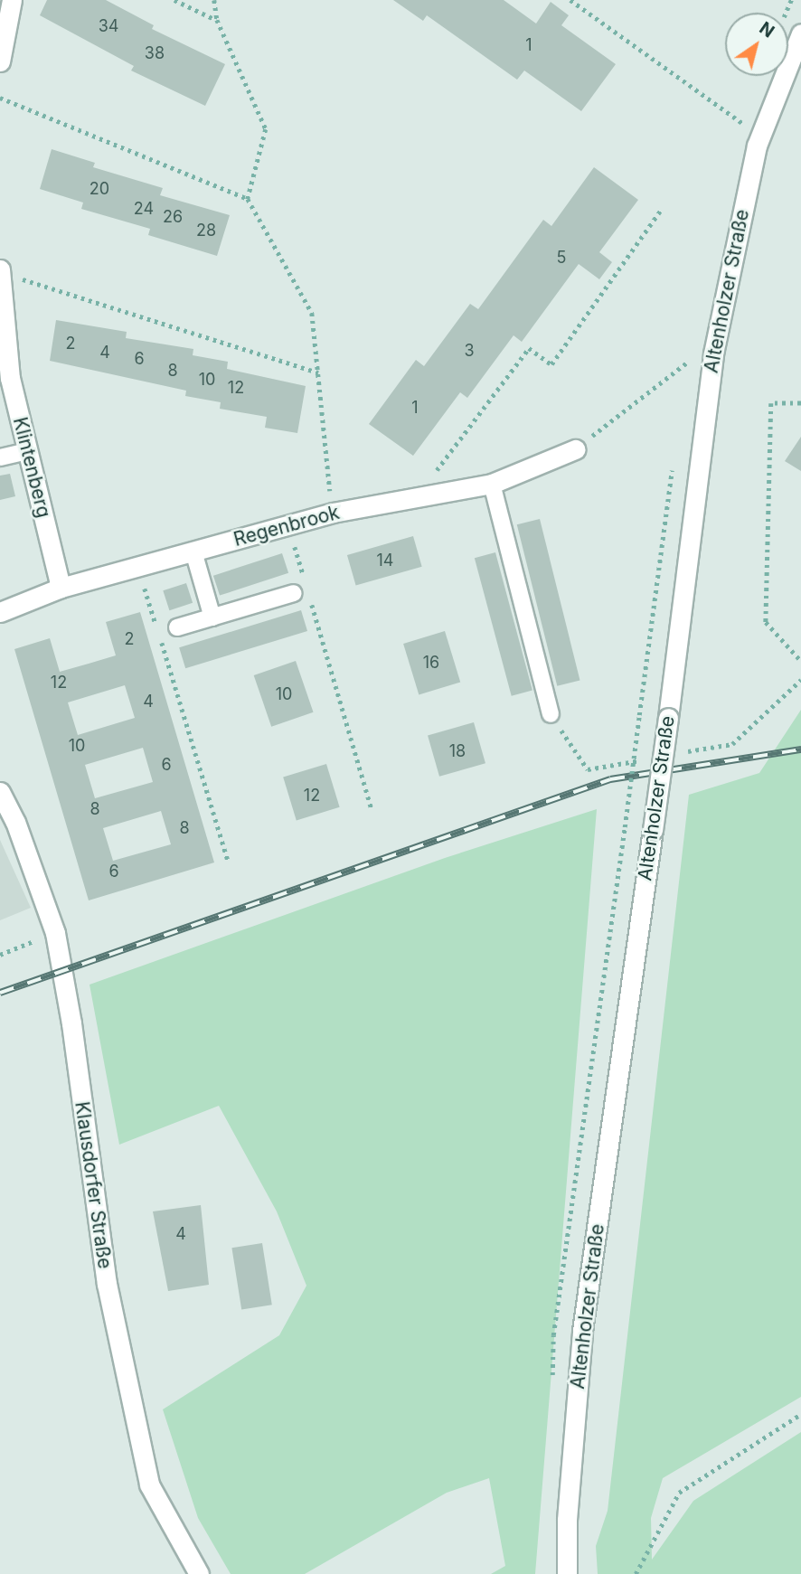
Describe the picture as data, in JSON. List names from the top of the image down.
{
  "streets": {
    "street": [
      "Altenholzer Straße",
      "Klintenberg",
      "Regenbrook",
      "Klausdorfer Straße"
    ]
  },
  "crossings": [
    ["Klintenberg", "Regenbrook"]
  ],
  "house_numbers": [
    "34",
    "1",
    "38",
    "20",
    "24",
    "26",
    "28",
    "5",
    "2",
    "3",
    "4",
    "6",
    "8",
    "10",
    "12",
    "1",
    "14",
    "2",
    "16",
    "12",
    "10",
    "4",
    "10",
    "18",
    "6",
    "12",
    "8",
    "8",
    "6",
    "4"
  ],
  "north": "top right"
}
